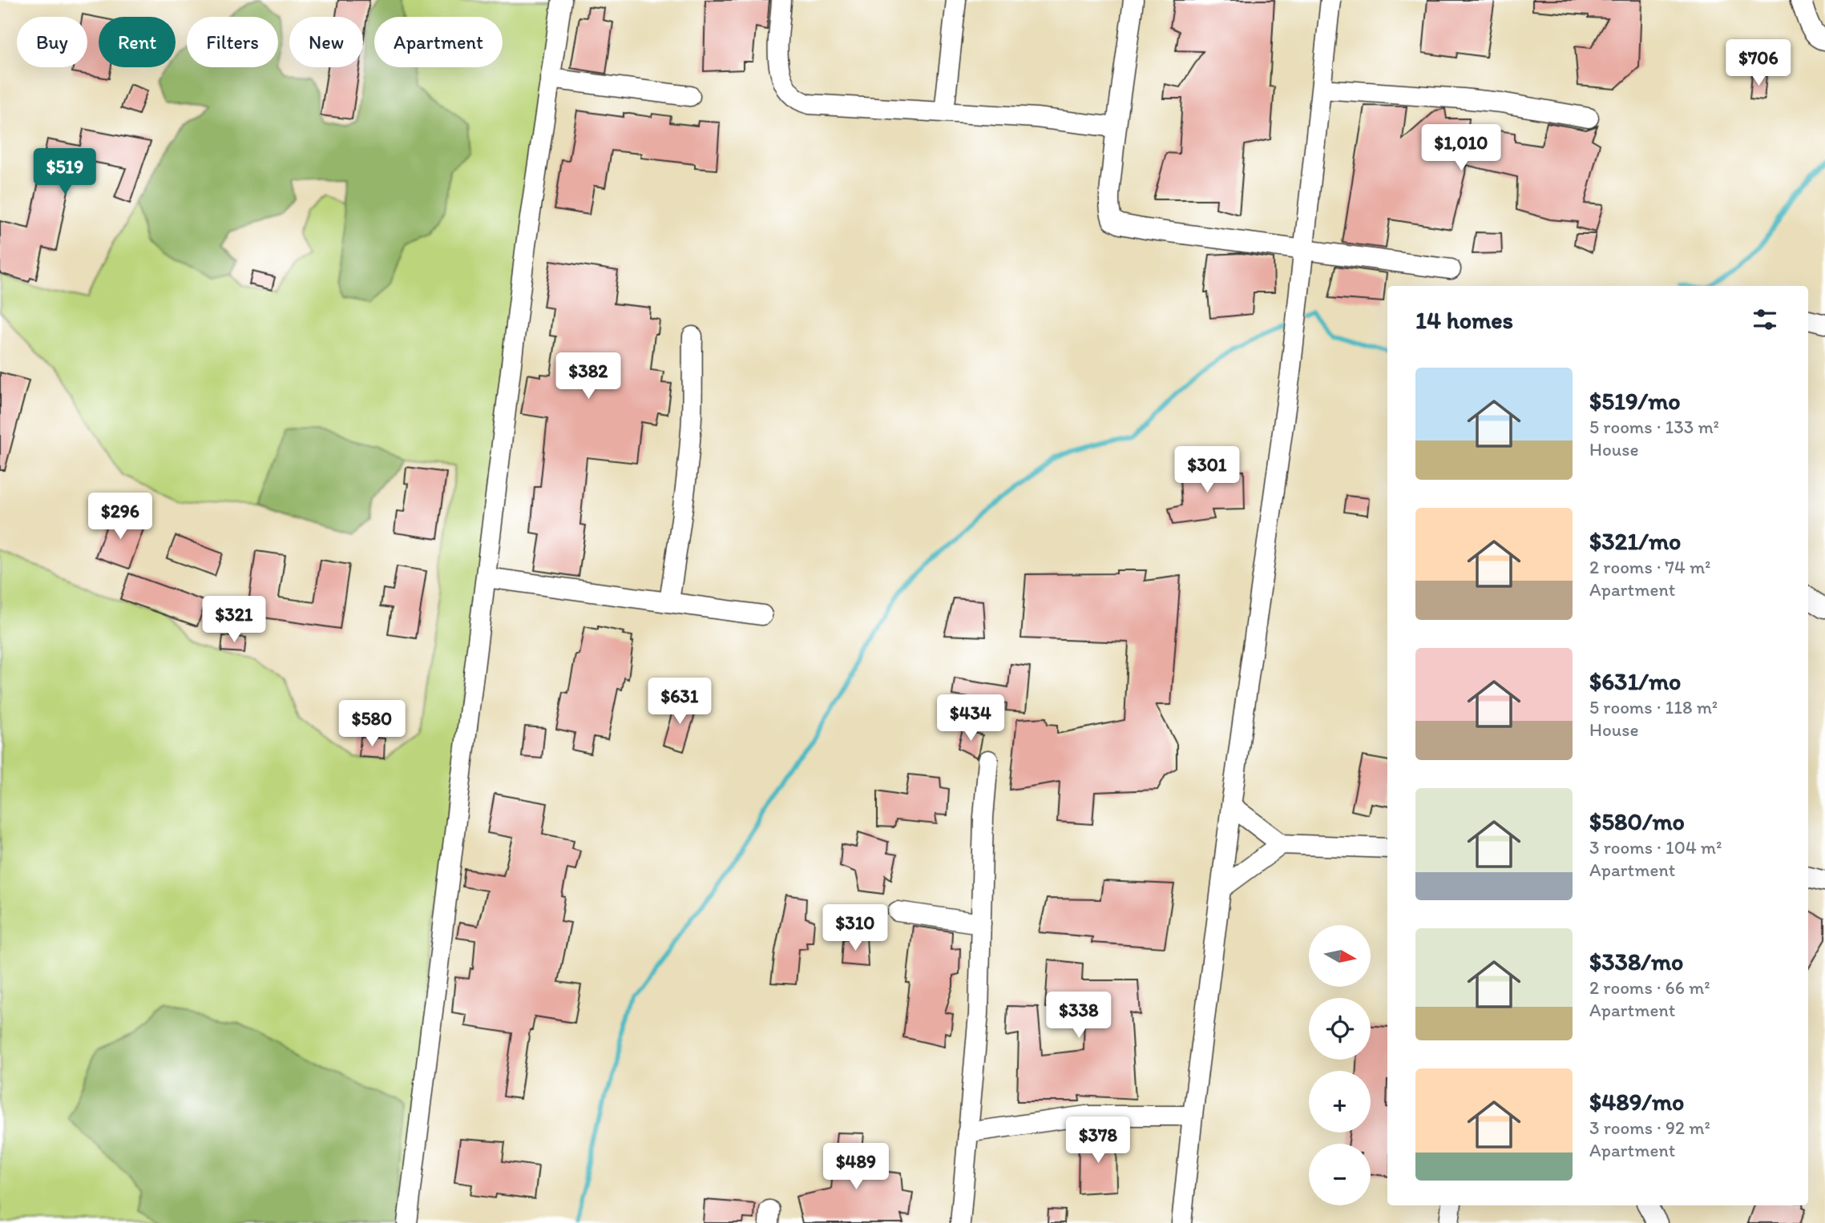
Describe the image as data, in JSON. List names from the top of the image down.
{
  "north": "right",
  "page": {
    "chip": [
      "Buy",
      "Rent",
      "Filters",
      "New",
      "Apartment"
    ],
    "price": [
      "$706",
      "$1,010",
      "$519",
      "$382",
      "$301",
      "$296",
      "$321",
      "$631",
      "$434",
      "$580",
      "$310",
      "$338",
      "$378",
      "$489"
    ],
    "heading": "14 homes",
    "list": [
      {
        "name": "$519/mo",
        "note": "5 rooms · 133 m² · House"
      },
      {
        "name": "$321/mo",
        "note": "2 rooms · 74 m² · Apartment"
      },
      {
        "name": "$631/mo",
        "note": "5 rooms · 118 m² · House"
      },
      {
        "name": "$580/mo",
        "note": "3 rooms · 104 m² · Apartment"
      },
      {
        "name": "$338/mo",
        "note": "2 rooms · 66 m² · Apartment"
      },
      {
        "name": "$489/mo",
        "note": "3 rooms · 92 m² · Apartment"
      }
    ],
    "map_buttons": ["+", "−"]
  }
}
